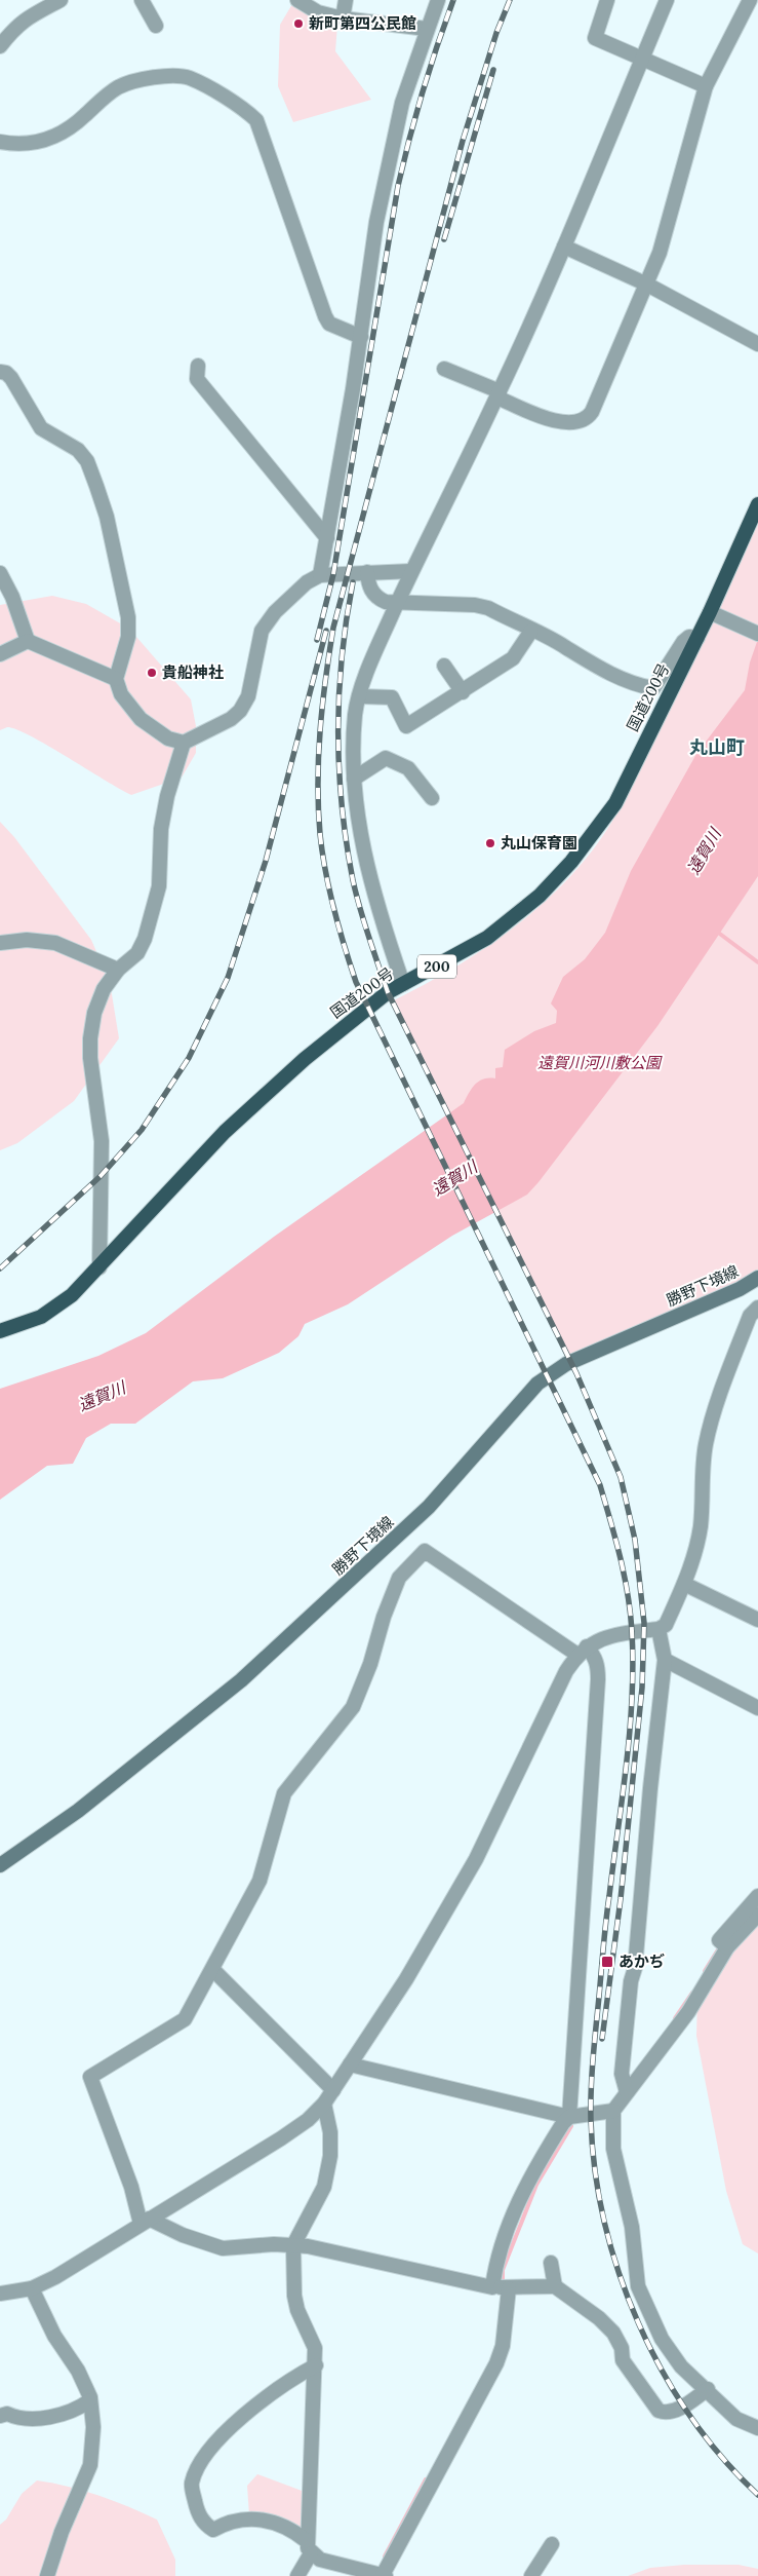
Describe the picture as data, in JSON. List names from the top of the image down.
{
  "streets": {
    "highway": ["国道200号", "200"],
    "main road": ["勝野下境線"]
  },
  "districts": ["丸山町"],
  "water": ["遠賀川"],
  "parks": ["遠賀川河川敷公園"],
  "places": {
    "other": ["新町第四公民館", "貴船神社", "丸山保育園"],
    "transit": ["あかぢ"]
  }
}
